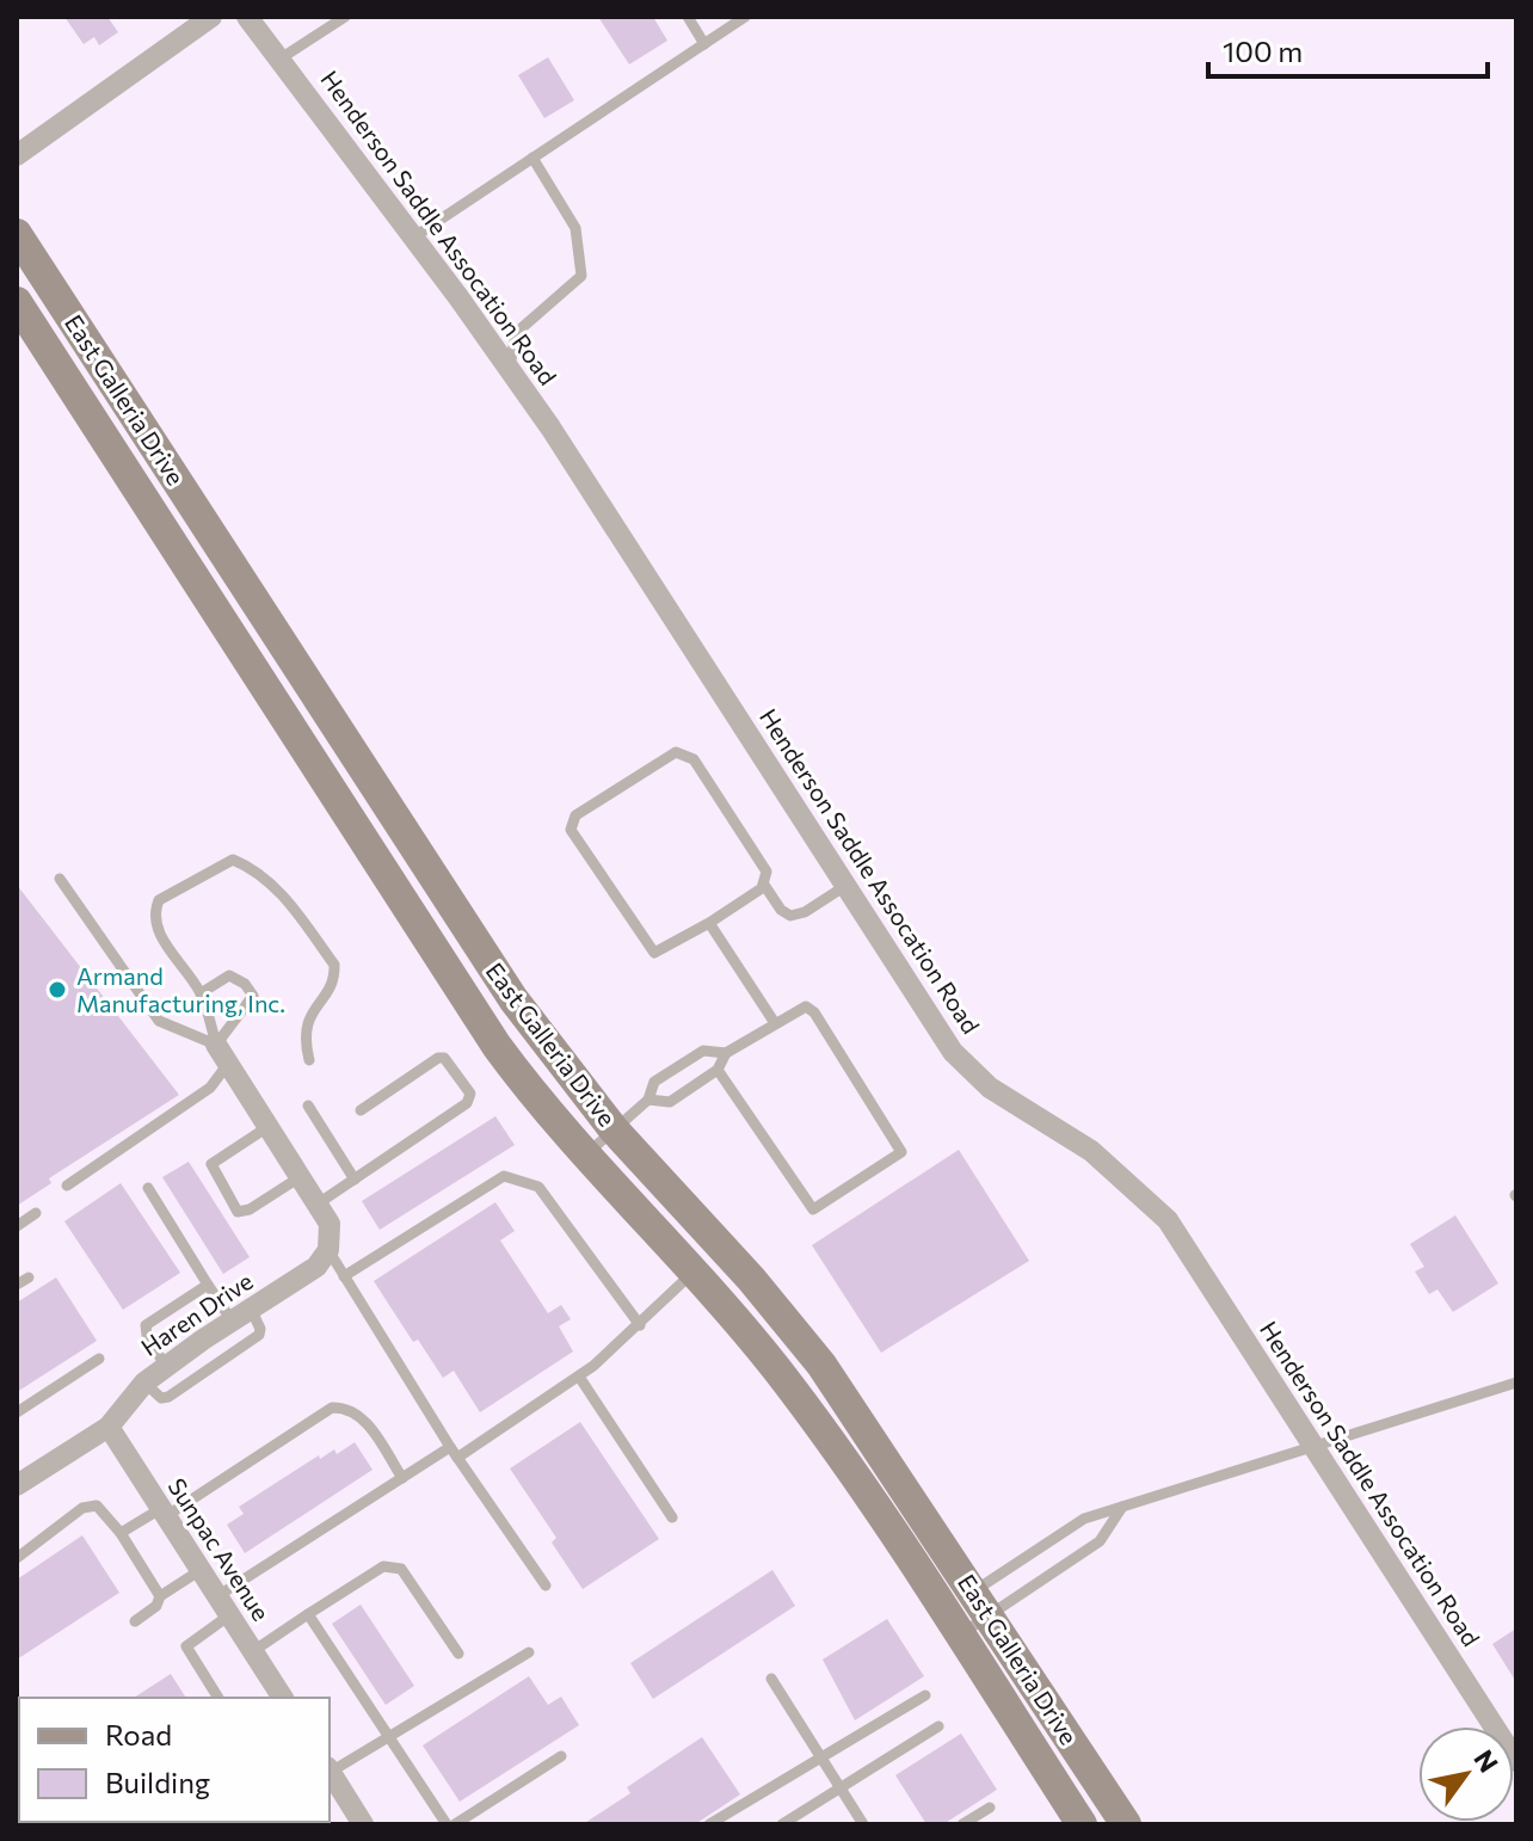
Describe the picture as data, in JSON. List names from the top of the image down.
{
  "streets": {
    "main road": ["East Galleria Drive"],
    "street": ["Henderson Saddle Assocation Road", "Haren Drive", "Sunpac Avenue"]
  },
  "crossings": [
    ["Haren Drive", "Sunpac Avenue"]
  ],
  "places": ["Armand Manufacturing, Inc."],
  "legend": ["Road", "Building"],
  "scale_bar": "100 m",
  "north": "top right"
}
